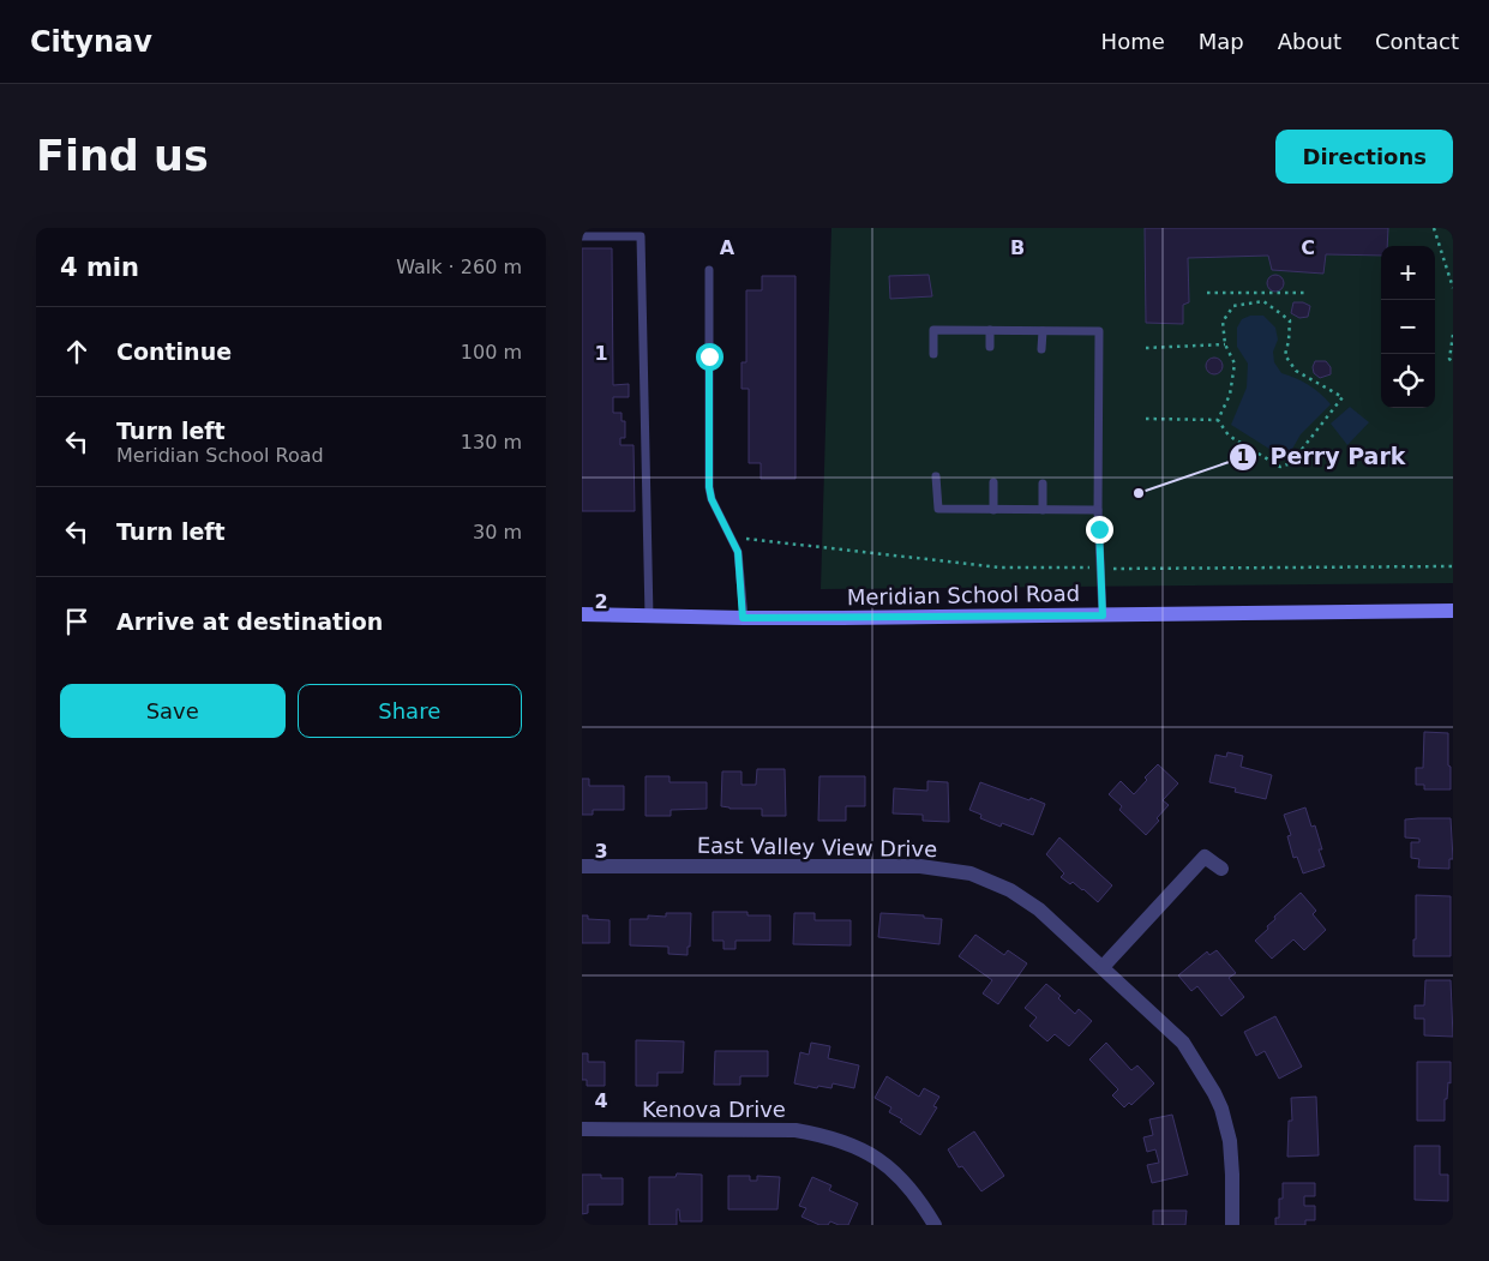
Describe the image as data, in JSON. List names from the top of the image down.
{
  "streets": {
    "main road": ["Meridian School Road"],
    "street": ["East Valley View Drive", "Kenova Drive"]
  },
  "places": ["Perry Park"],
  "page": {
    "header": "Citynav",
    "nav": [
      "Home",
      "Map",
      "About",
      "Contact"
    ],
    "buttons": [
      "Directions",
      ["Save", "Share"]
    ],
    "title": "Find us",
    "heading": ["4 min", "Walk · 260 m"],
    "map_buttons": ["+", "−"],
    "list": [
      ["Continue", "100 m"],
      ["Turn left", "Meridian School Road", "130 m"],
      ["Turn left", "30 m"],
      "Arrive at destination"
    ]
  },
  "grid": {
    "columns": ["A", "B", "C"],
    "rows": [
      "1",
      "2",
      "3",
      "4"
    ]
  }
}
